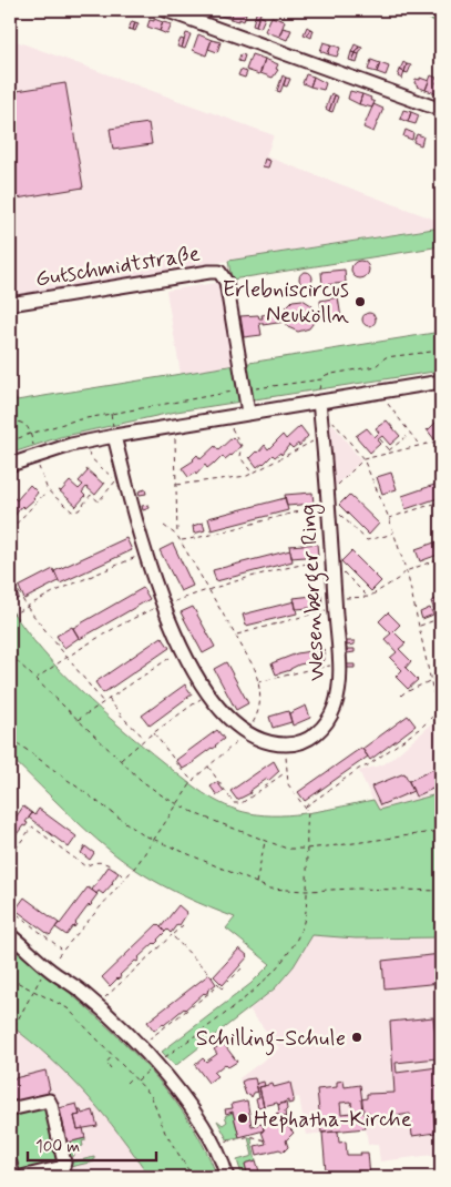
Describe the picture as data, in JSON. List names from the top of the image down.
{
  "streets": {
    "street": ["Gutschmidtstraße", "Wesenberger Ring"]
  },
  "places": ["Erlebniscircus Neukölln", "Schilling-Schule", "Hephatha-Kirche"],
  "scale_bar": "100 m"
}
